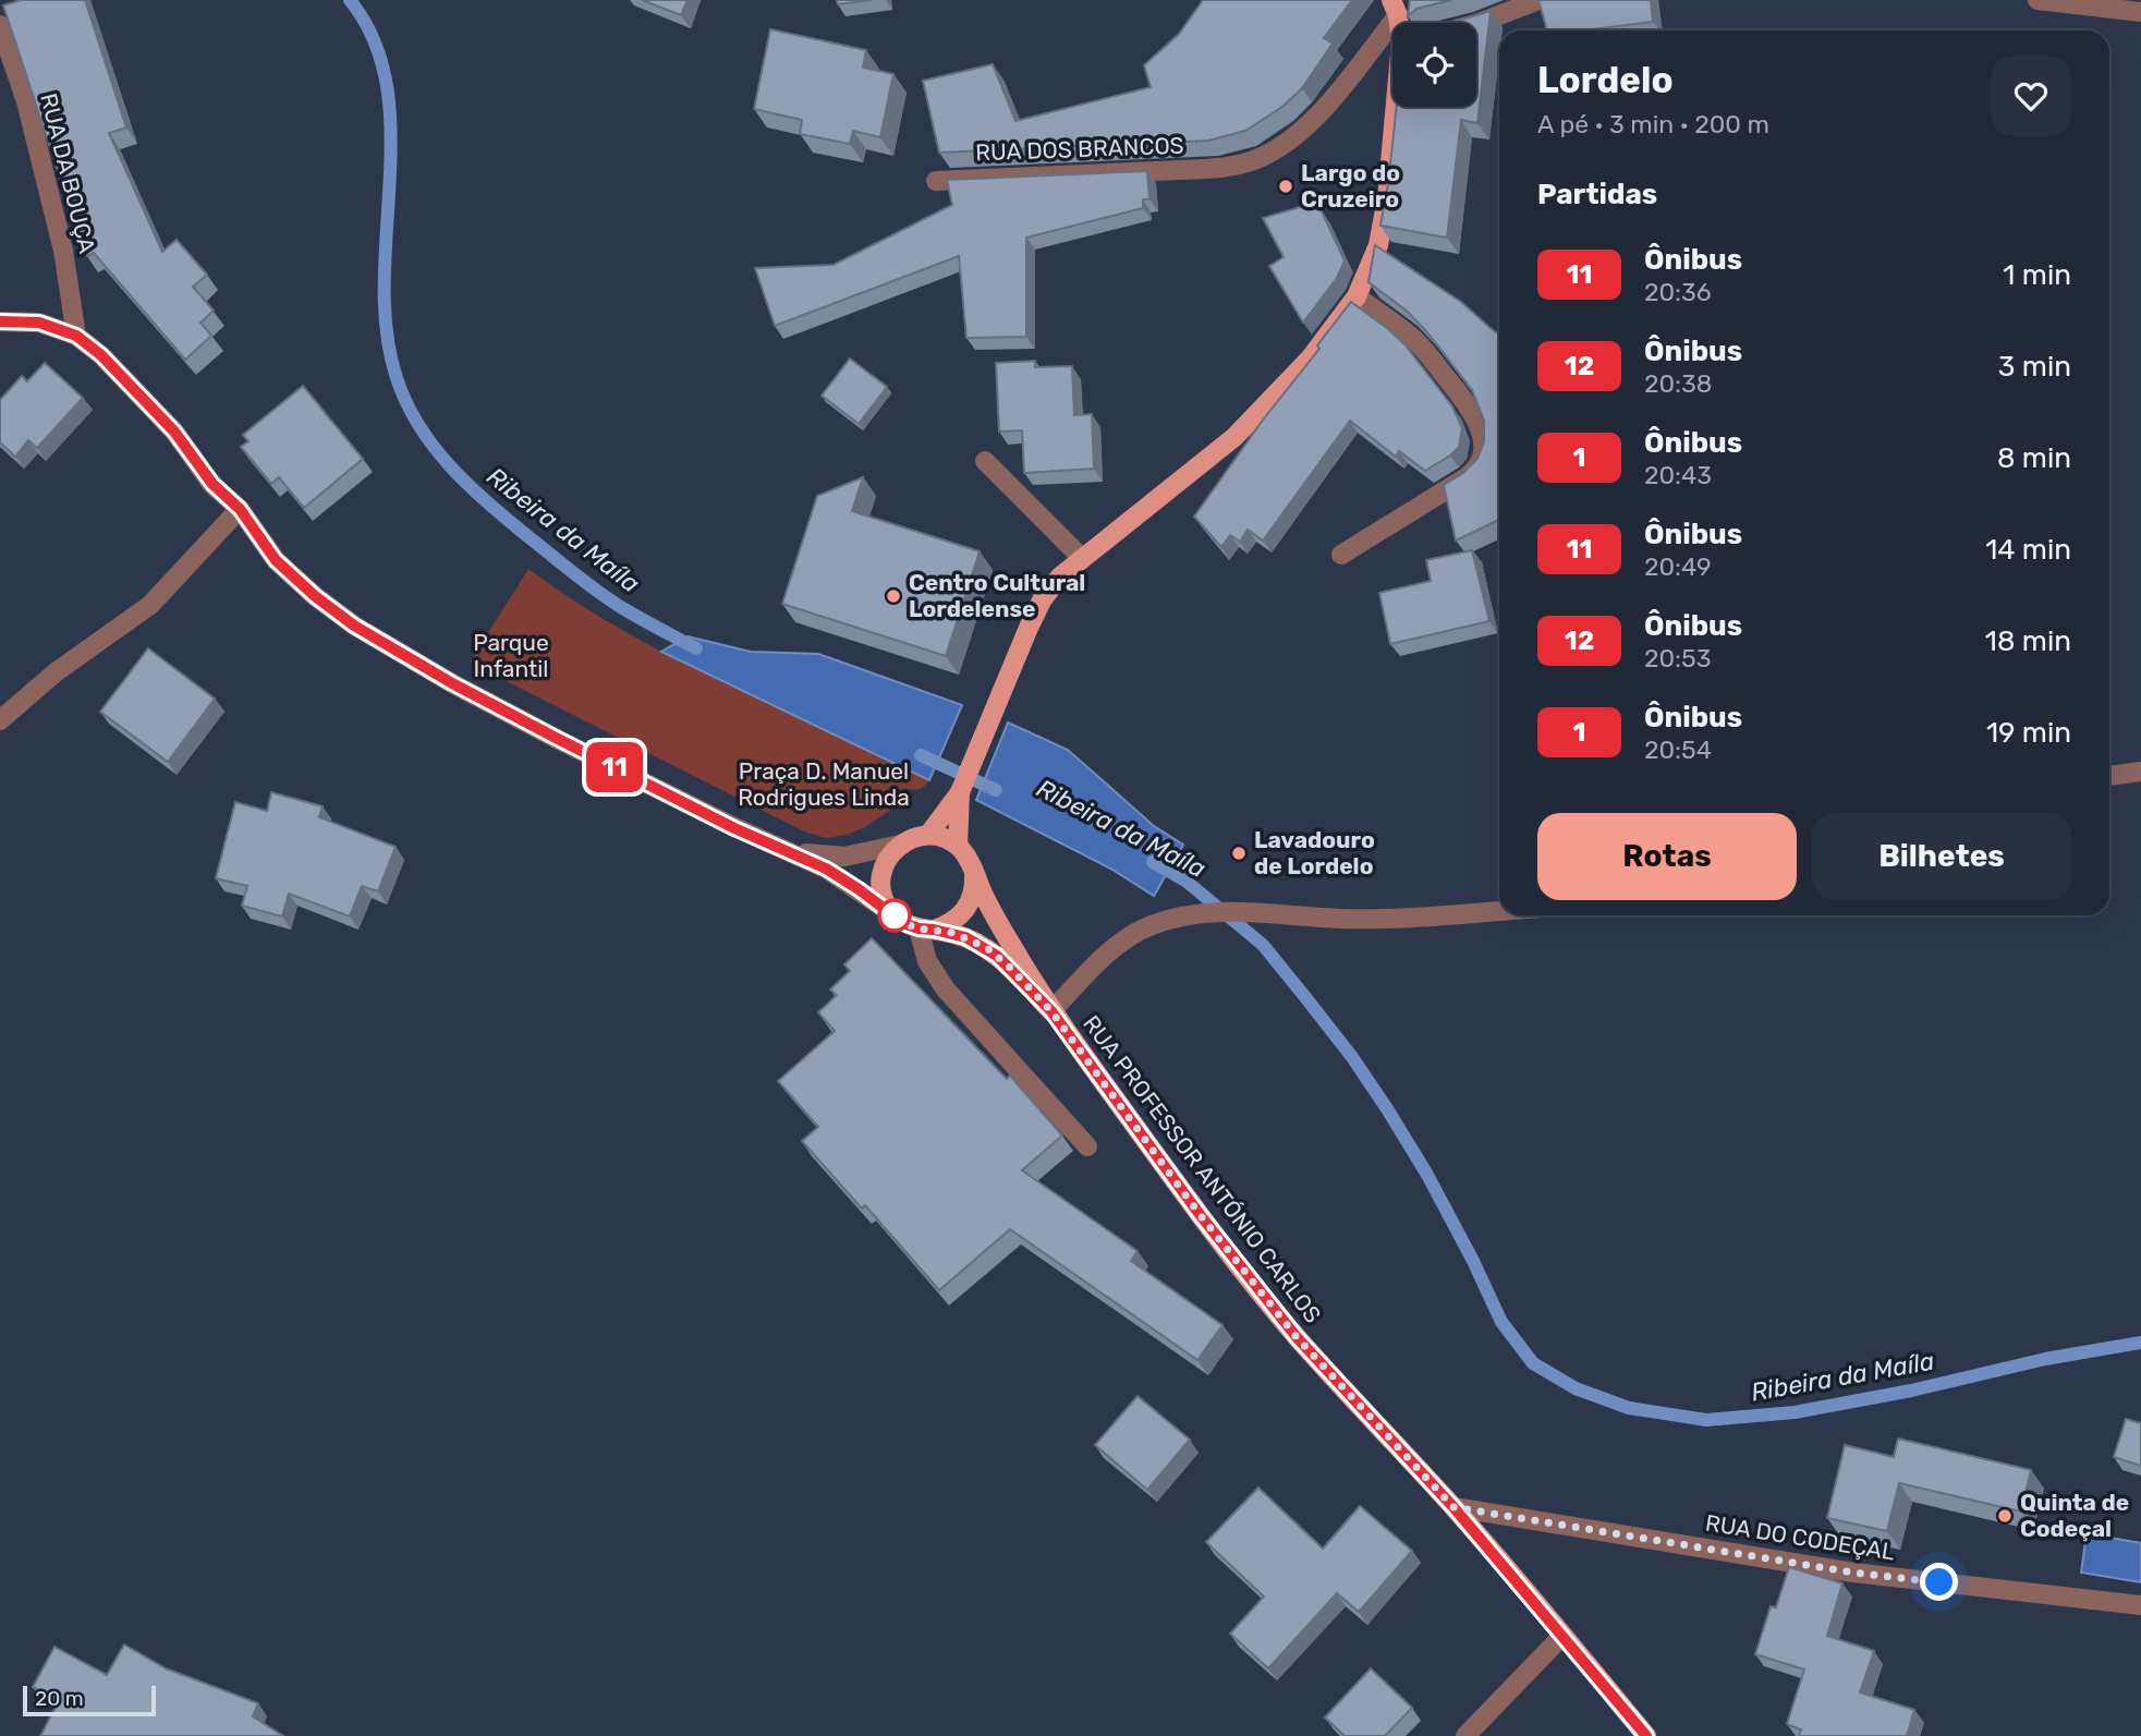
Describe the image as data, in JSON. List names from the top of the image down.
{
  "streets": {
    "main road": ["RUA PROFESSOR ANTÓNIO CARLOS"],
    "street": ["RUA DOS BRANCOS", "RUA DA BOUÇA", "RUA DO CODEÇAL"]
  },
  "crossings": [
    ["RUA PROFESSOR ANTÓNIO CARLOS", "RUA DO CODEÇAL"]
  ],
  "water": ["Ribeira da Maíla"],
  "parks": ["Parque Infantil", "Praça D. Manuel Rodrigues Linda"],
  "places": [
    "Largo do Cruzeiro",
    "Centro Cultural Lordelense",
    "Lavadouro de Lordelo",
    "Quinta de Codeçal"
  ],
  "lines": ["bus line 11"],
  "scale_bar": "20 m",
  "page": {
    "on_map": "11",
    "heading": [
      ["Lordelo", "A pé · 3 min · 200 m"],
      "Partidas"
    ],
    "list": [
      {
        "mark": "11",
        "name": "Ônibus",
        "note": "20:36",
        "value": "1 min"
      },
      {
        "mark": "12",
        "name": "Ônibus",
        "note": "20:38",
        "value": "3 min"
      },
      {
        "mark": "1",
        "name": "Ônibus",
        "note": "20:43",
        "value": "8 min"
      },
      {
        "mark": "11",
        "name": "Ônibus",
        "note": "20:49",
        "value": "14 min"
      },
      {
        "mark": "12",
        "name": "Ônibus",
        "note": "20:53",
        "value": "18 min"
      },
      {
        "mark": "1",
        "name": "Ônibus",
        "note": "20:54",
        "value": "19 min"
      }
    ],
    "buttons": ["Rotas", "Bilhetes"],
    "scale": "20 m"
  }
}
